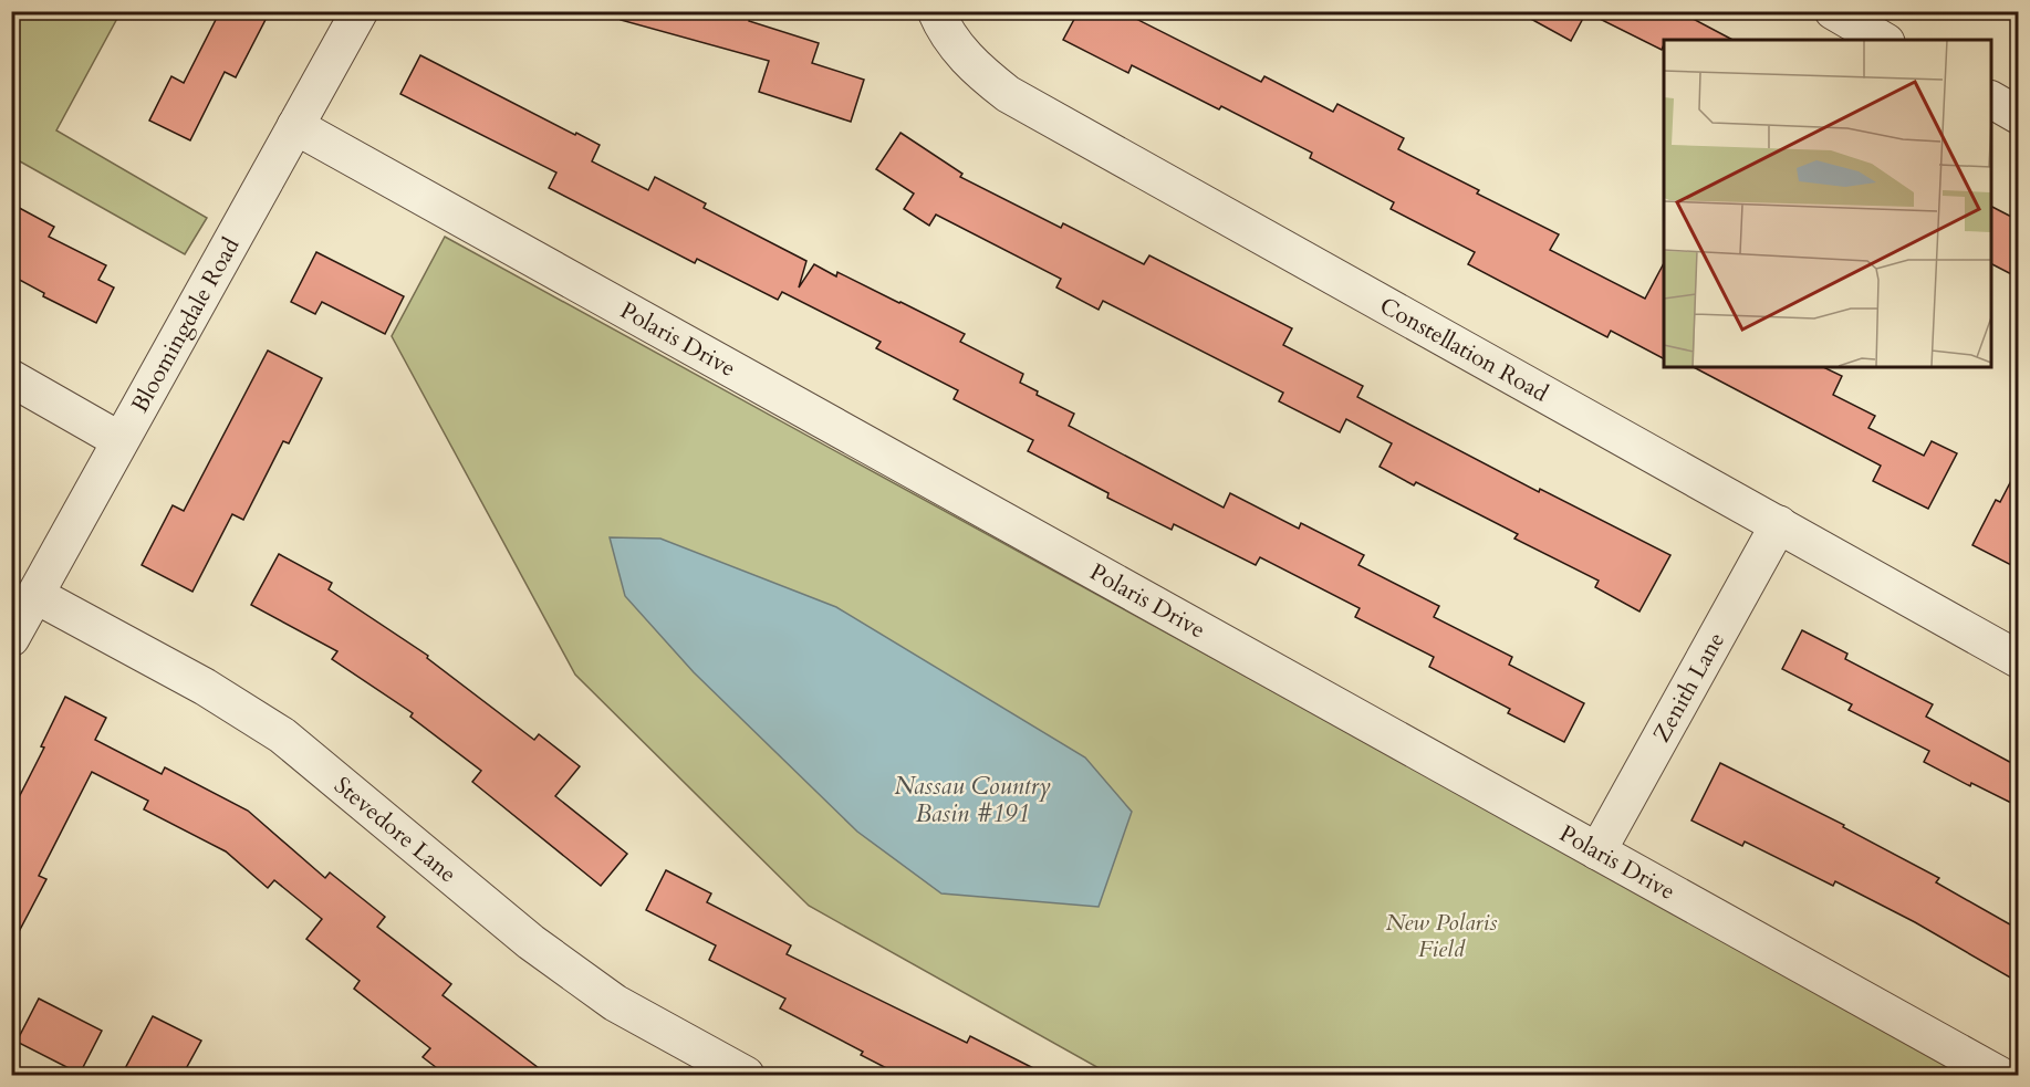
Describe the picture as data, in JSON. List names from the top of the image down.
{
  "streets": {
    "street": [
      "Bloomingdale Road",
      "Polaris Drive",
      "Constellation Road",
      "Zenith Lane",
      "Stevedore Lane"
    ]
  },
  "crossings": [
    ["Bloomingdale Road", "Polaris Drive"],
    ["Bloomingdale Road", "Stevedore Lane"],
    ["Polaris Drive", "Zenith Lane"],
    ["Constellation Road", "Zenith Lane"]
  ],
  "water": ["Nassau Country Basin #191"],
  "parks": ["New Polaris Field"]
}
